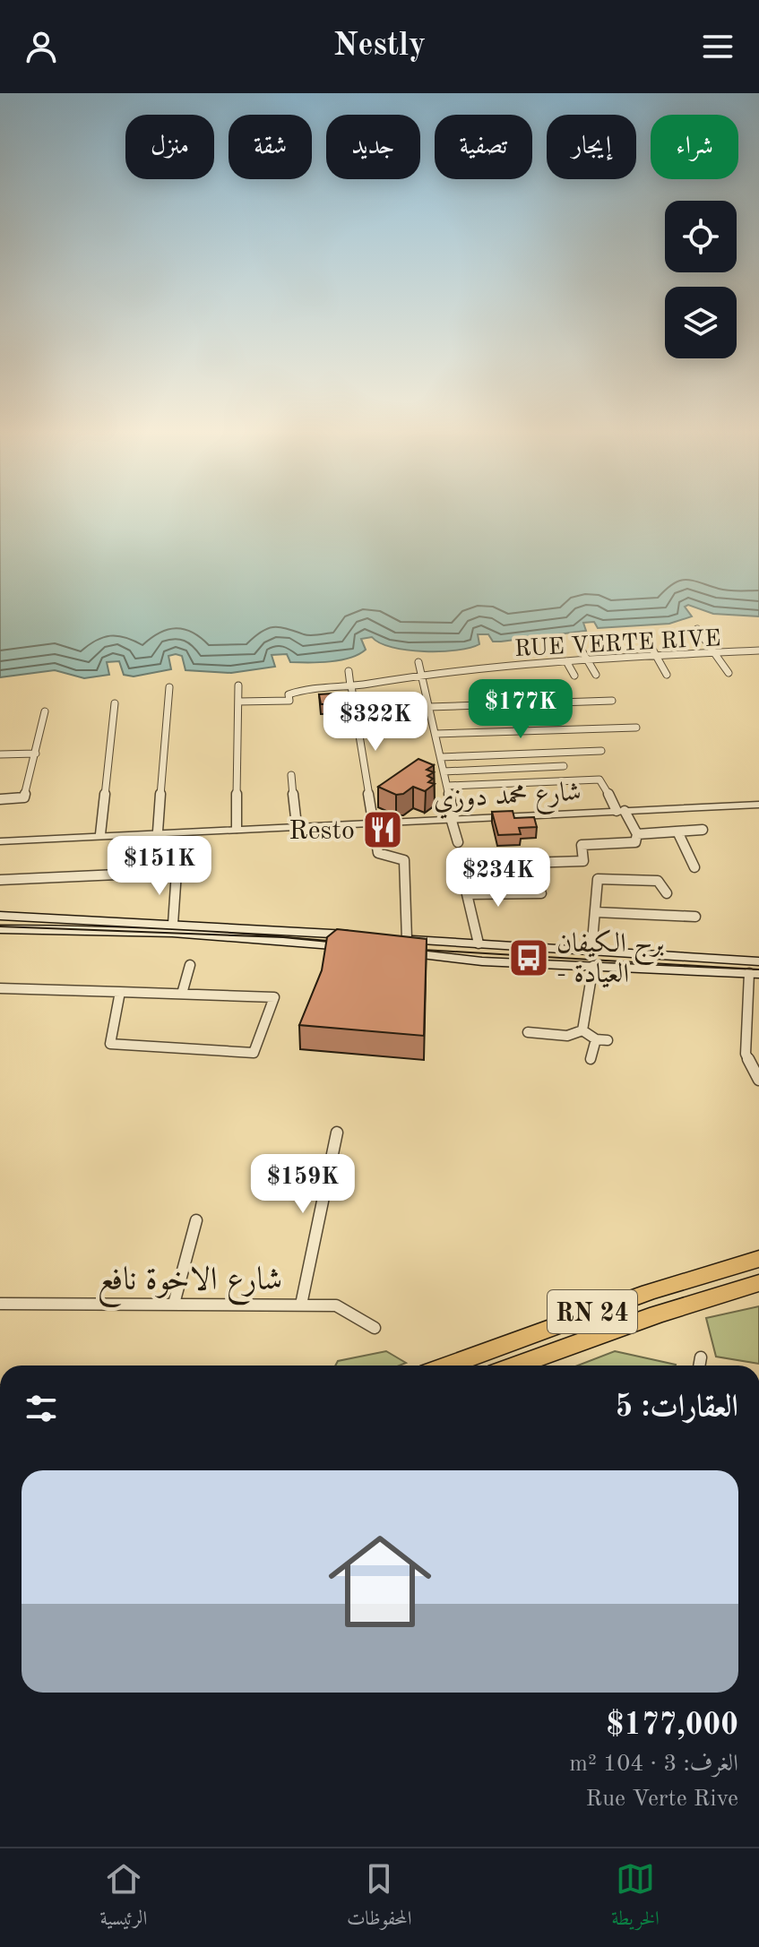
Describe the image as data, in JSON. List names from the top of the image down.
{
  "streets": {
    "highway": ["RN 24"],
    "street": ["RUE VERTE RIVE", "شارع محمد دوزي", "شارع الاخوة نافع"]
  },
  "places": {
    "restaurant": ["Resto"],
    "bus stop": ["برج الكيفان - العيادة"]
  },
  "page": {
    "header": "Nestly",
    "chip": [
      "شراء",
      "إيجار",
      "تصفية",
      "جديد",
      "شقة",
      "منزل"
    ],
    "price": [
      "$177K",
      "$322K",
      "$151K",
      "$234K",
      "$159K"
    ],
    "heading": "العقارات: 5",
    "list": [
      {
        "name": "$177,000",
        "note": "الغرف: 3 · 104 m² · Rue Verte Rive"
      }
    ],
    "tabs": ["الخريطة", "المحفوظات", "الرئيسية"]
  }
}
